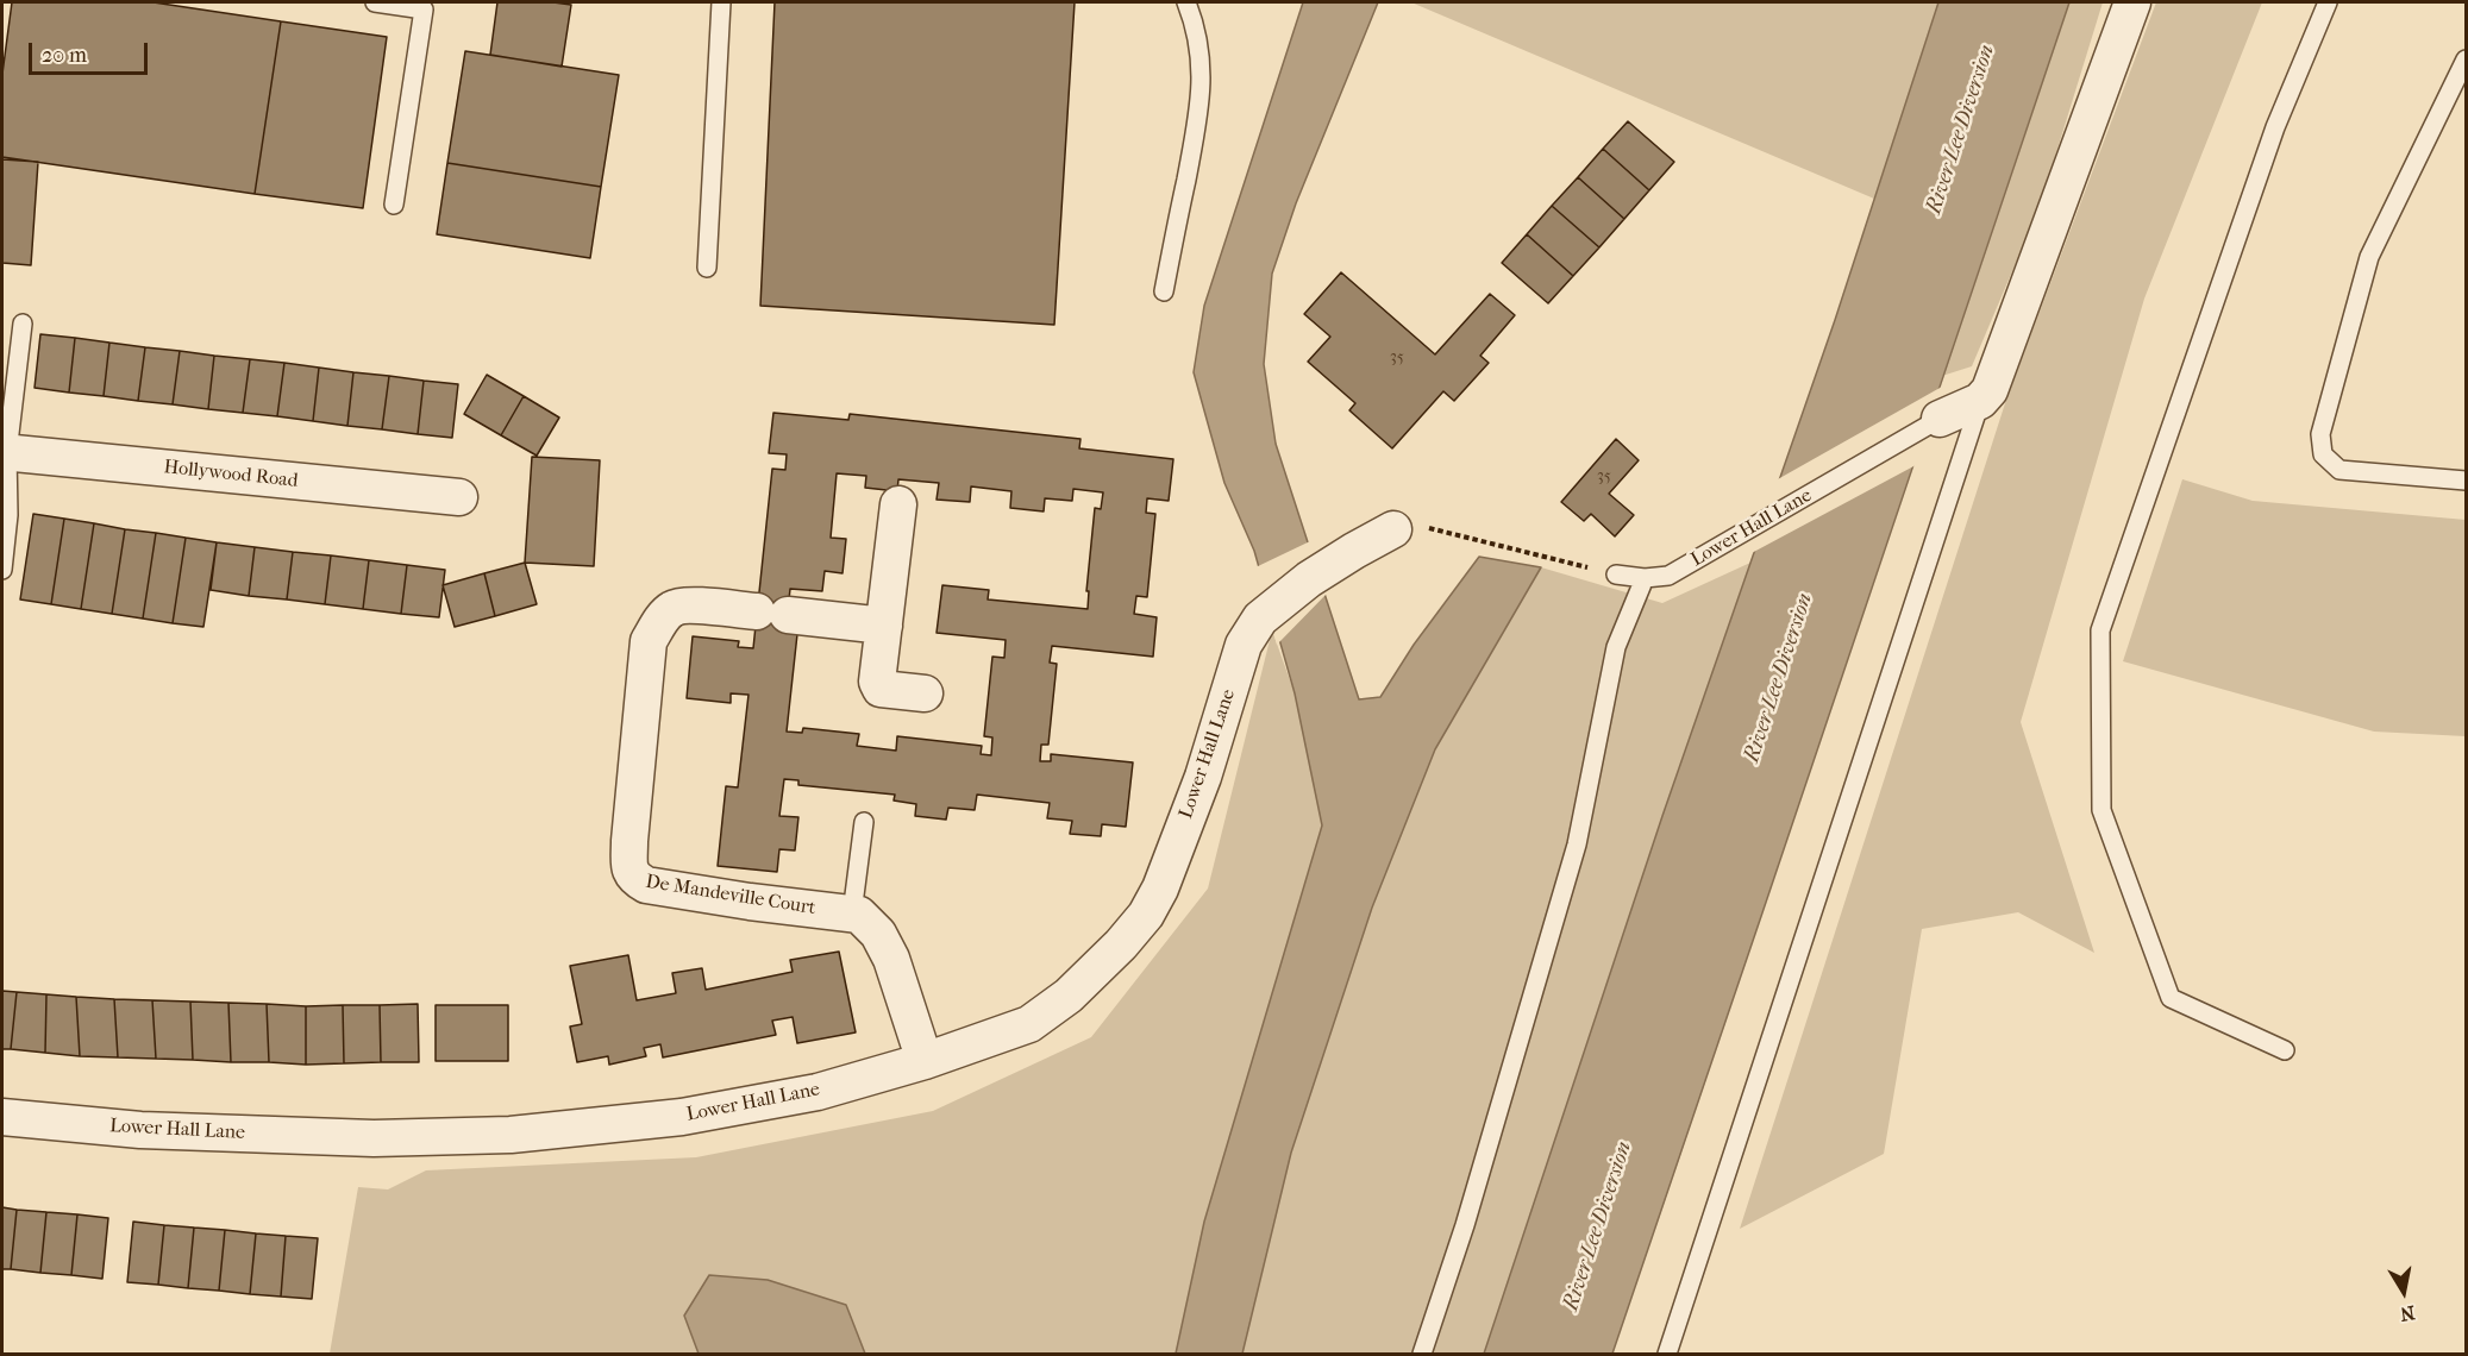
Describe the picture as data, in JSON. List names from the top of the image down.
{
  "streets": {
    "street": ["Hollywood Road", "Lower Hall Lane", "De Mandeville Court"]
  },
  "water": ["River Lee Diversion"],
  "house_numbers": ["35", "35"],
  "scale_bar": "20 m",
  "north": "bottom"
}
